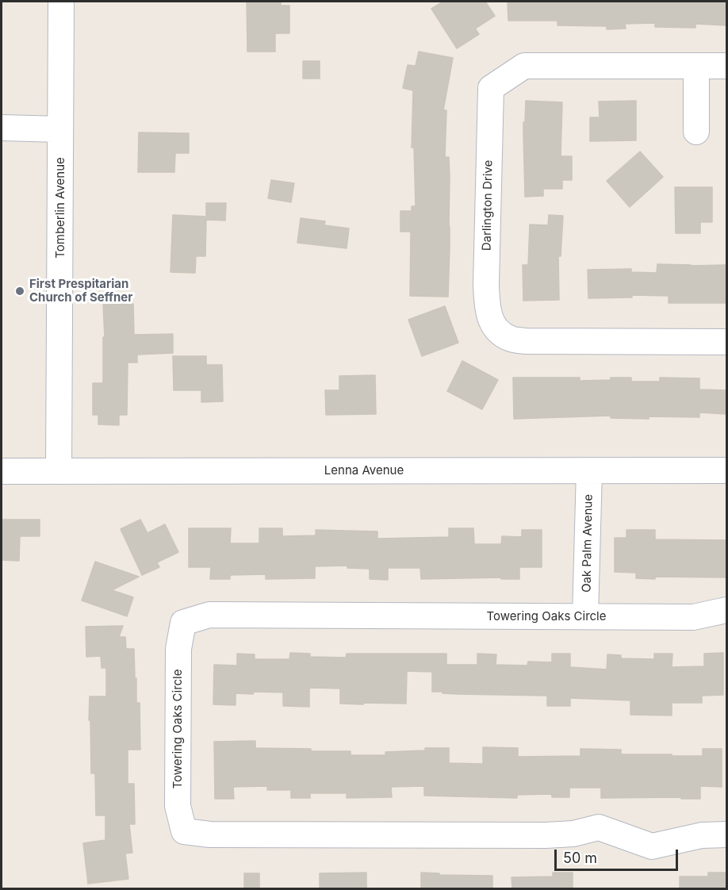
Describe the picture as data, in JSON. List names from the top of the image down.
{
  "streets": {
    "street": [
      "Darlington Drive",
      "Tomberlin Avenue",
      "Lenna Avenue",
      "Oak Palm Avenue",
      "Towering Oaks Circle"
    ]
  },
  "crossings": [
    ["Tomberlin Avenue", "Lenna Avenue"],
    ["Lenna Avenue", "Oak Palm Avenue"],
    ["Oak Palm Avenue", "Towering Oaks Circle"]
  ],
  "places": ["First Prespitarian Church of Seffner"],
  "scale_bar": "50 m"
}
